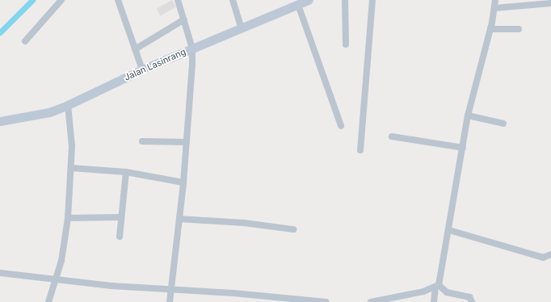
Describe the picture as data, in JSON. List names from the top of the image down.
{
  "streets": {
    "street": ["Jalan Lasinrang"]
  }
}
